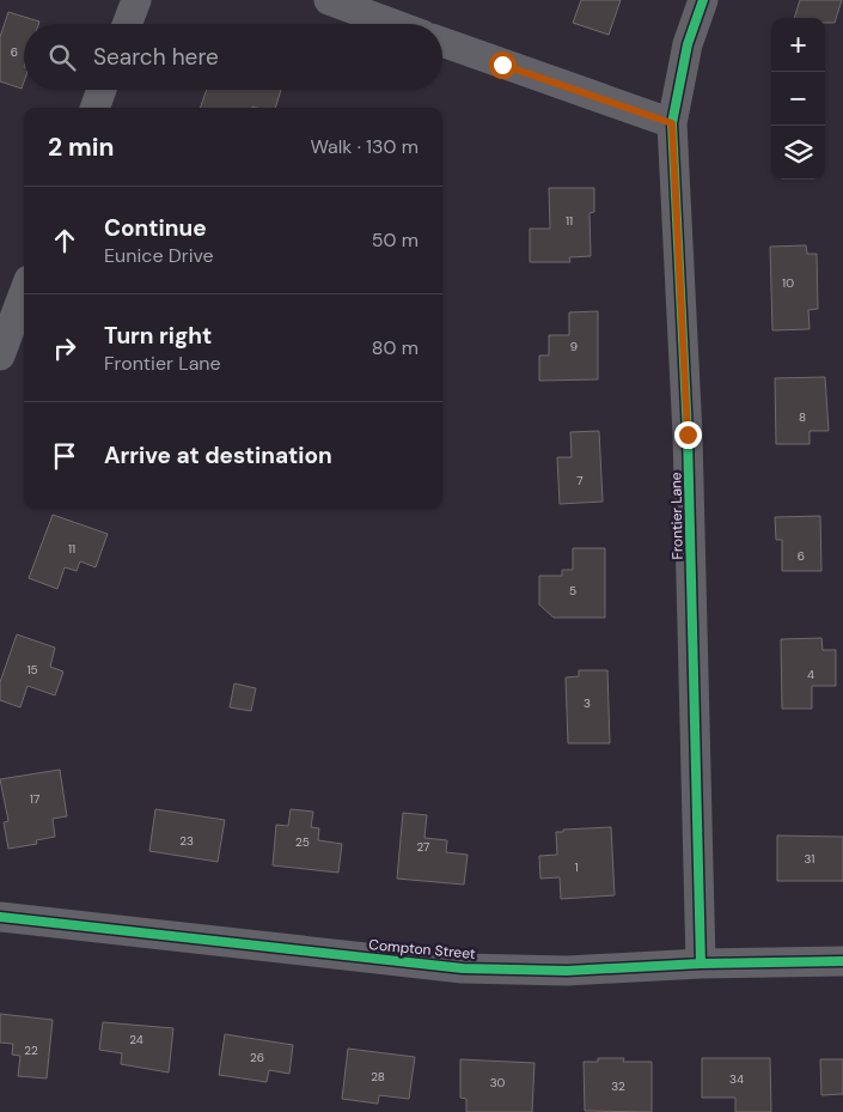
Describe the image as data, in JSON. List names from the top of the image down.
{
  "streets": {
    "street": ["Frontier Lane", "Compton Street"]
  },
  "crossings": [
    ["Frontier Lane", "Compton Street"]
  ],
  "house_numbers": [
    "6",
    "11",
    "10",
    "9",
    "8",
    "7",
    "11",
    "6",
    "5",
    "15",
    "4",
    "3",
    "17",
    "23",
    "25",
    "27",
    "31",
    "1",
    "24",
    "22",
    "26",
    "28",
    "34",
    "30",
    "32"
  ],
  "page": {
    "map_buttons": ["+", "−"],
    "search": "Search here",
    "heading": ["2 min", "Walk · 130 m"],
    "list": [
      ["Continue", "Eunice Drive", "50 m"],
      ["Turn right", "Frontier Lane", "80 m"],
      "Arrive at destination"
    ]
  }
}
